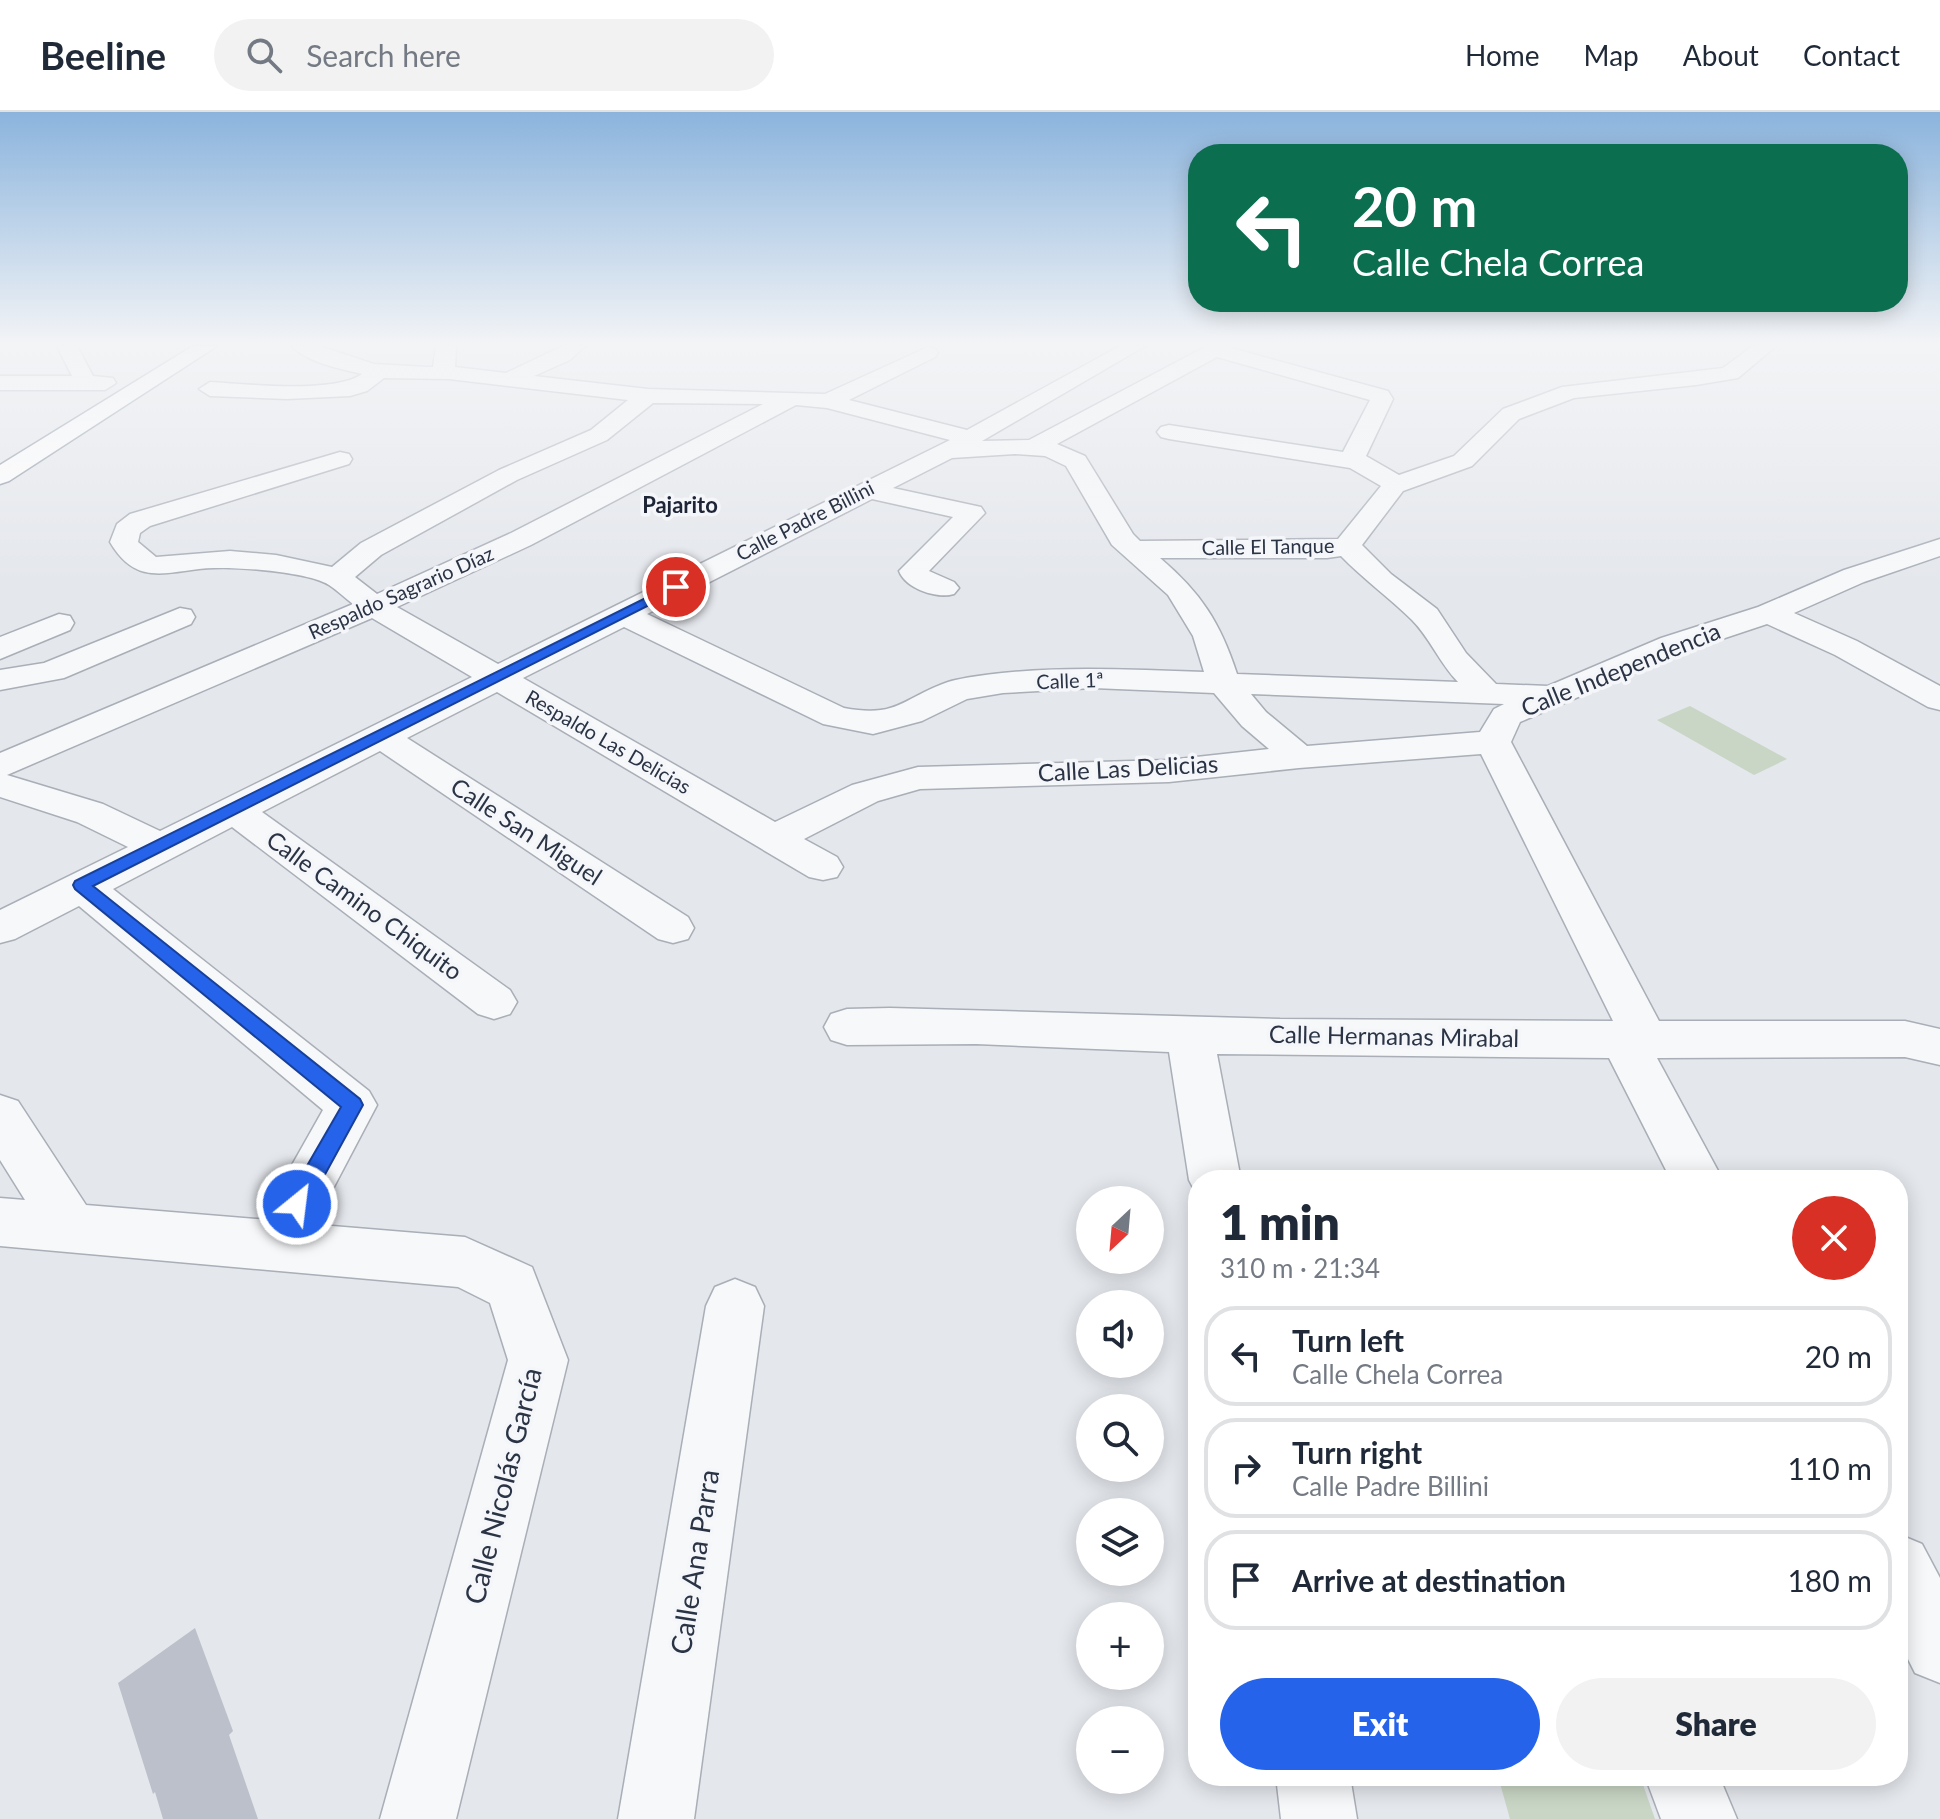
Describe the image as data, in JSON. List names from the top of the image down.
{
  "streets": {
    "street": [
      "Calle Padre Billini",
      "Calle El Tanque",
      "Respaldo Sagrario Díaz",
      "Calle Independencia",
      "Calle 1ª",
      "Respaldo Las Delicias",
      "Calle Las Delicias",
      "Calle San Miguel",
      "Calle Camino Chiquito",
      "Calle Hermanas Mirabal",
      "Calle Nicolás García",
      "Calle Ana Parra"
    ]
  },
  "crossings": [
    ["Calle Padre Billini", "Calle 1ª"],
    ["Calle Padre Billini", "Respaldo Las Delicias"],
    ["Calle Padre Billini", "Calle San Miguel"],
    ["Calle Padre Billini", "Calle Camino Chiquito"],
    ["Respaldo Sagrario Díaz", "Respaldo Las Delicias"],
    ["Calle Independencia", "Calle 1ª"],
    ["Calle Independencia", "Calle Las Delicias"],
    ["Respaldo Las Delicias", "Calle Las Delicias"]
  ],
  "districts": ["Pajarito"],
  "north": "bottom left",
  "page": {
    "header": "Beeline",
    "search": "Search here",
    "nav": [
      "Home",
      "Map",
      "About",
      "Contact"
    ],
    "turn": ["20 m", "Calle Chela Correa"],
    "heading": ["1 min", "310 m · 21:34"],
    "map_buttons": ["+", "−"],
    "list": [
      {
        "name": "Turn left",
        "note": "Calle Chela Correa",
        "value": "20 m"
      },
      {
        "name": "Turn right",
        "note": "Calle Padre Billini",
        "value": "110 m"
      },
      {
        "name": "Arrive at destination",
        "value": "180 m"
      }
    ],
    "buttons": ["Exit", "Share"]
  }
}
